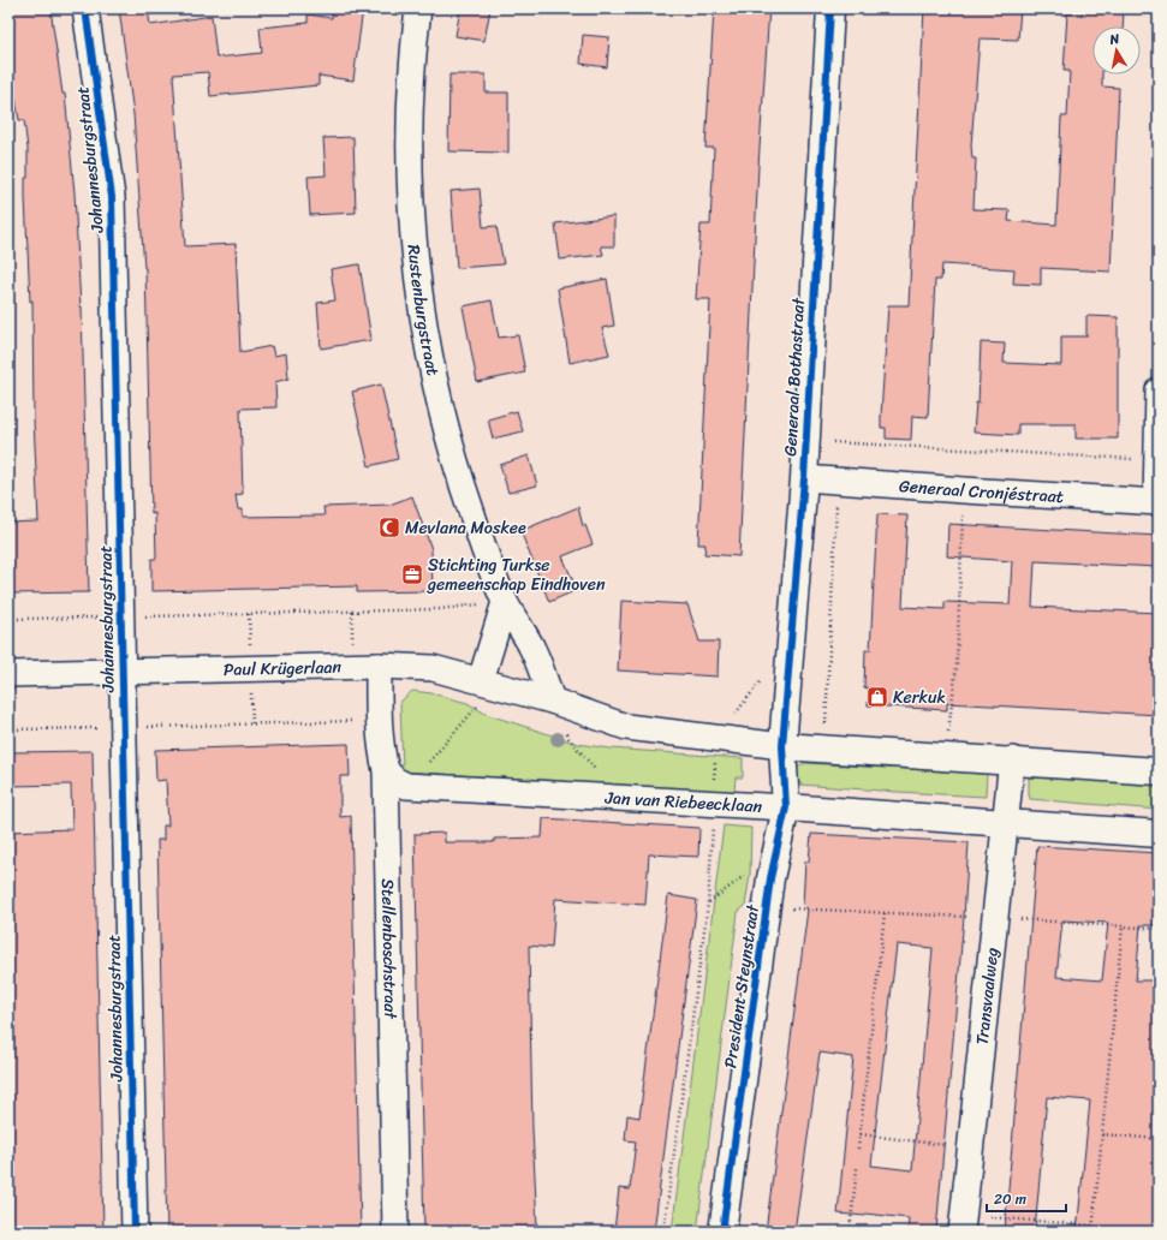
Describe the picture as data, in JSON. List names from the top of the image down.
{
  "streets": {
    "street": [
      "Johannesburgstraat",
      "Rustenburgstraat",
      "Generaal Bothastraat",
      "Generaal Cronjéstraat",
      "Paul Krügerlaan",
      "Jan van Riebeecklaan",
      "Stellenboschstraat",
      "President Steynstraat",
      "Transvaalweg"
    ]
  },
  "crossings": [
    ["Johannesburgstraat", "Paul Krügerlaan"],
    ["Rustenburgstraat", "Paul Krügerlaan"],
    ["Generaal Bothastraat", "Generaal Cronjéstraat"],
    ["Generaal Bothastraat", "President Steynstraat"],
    ["Paul Krügerlaan", "Stellenboschstraat"],
    ["Jan van Riebeecklaan", "President Steynstraat"],
    ["Jan van Riebeecklaan", "Transvaalweg"]
  ],
  "places": {
    "mosque": ["Mevlana Moskee"],
    "office": ["Stichting Turkse gemeenschap Eindhoven"],
    "shop": ["Kerkuk"]
  },
  "scale_bar": "20 m",
  "north": "top"
}
